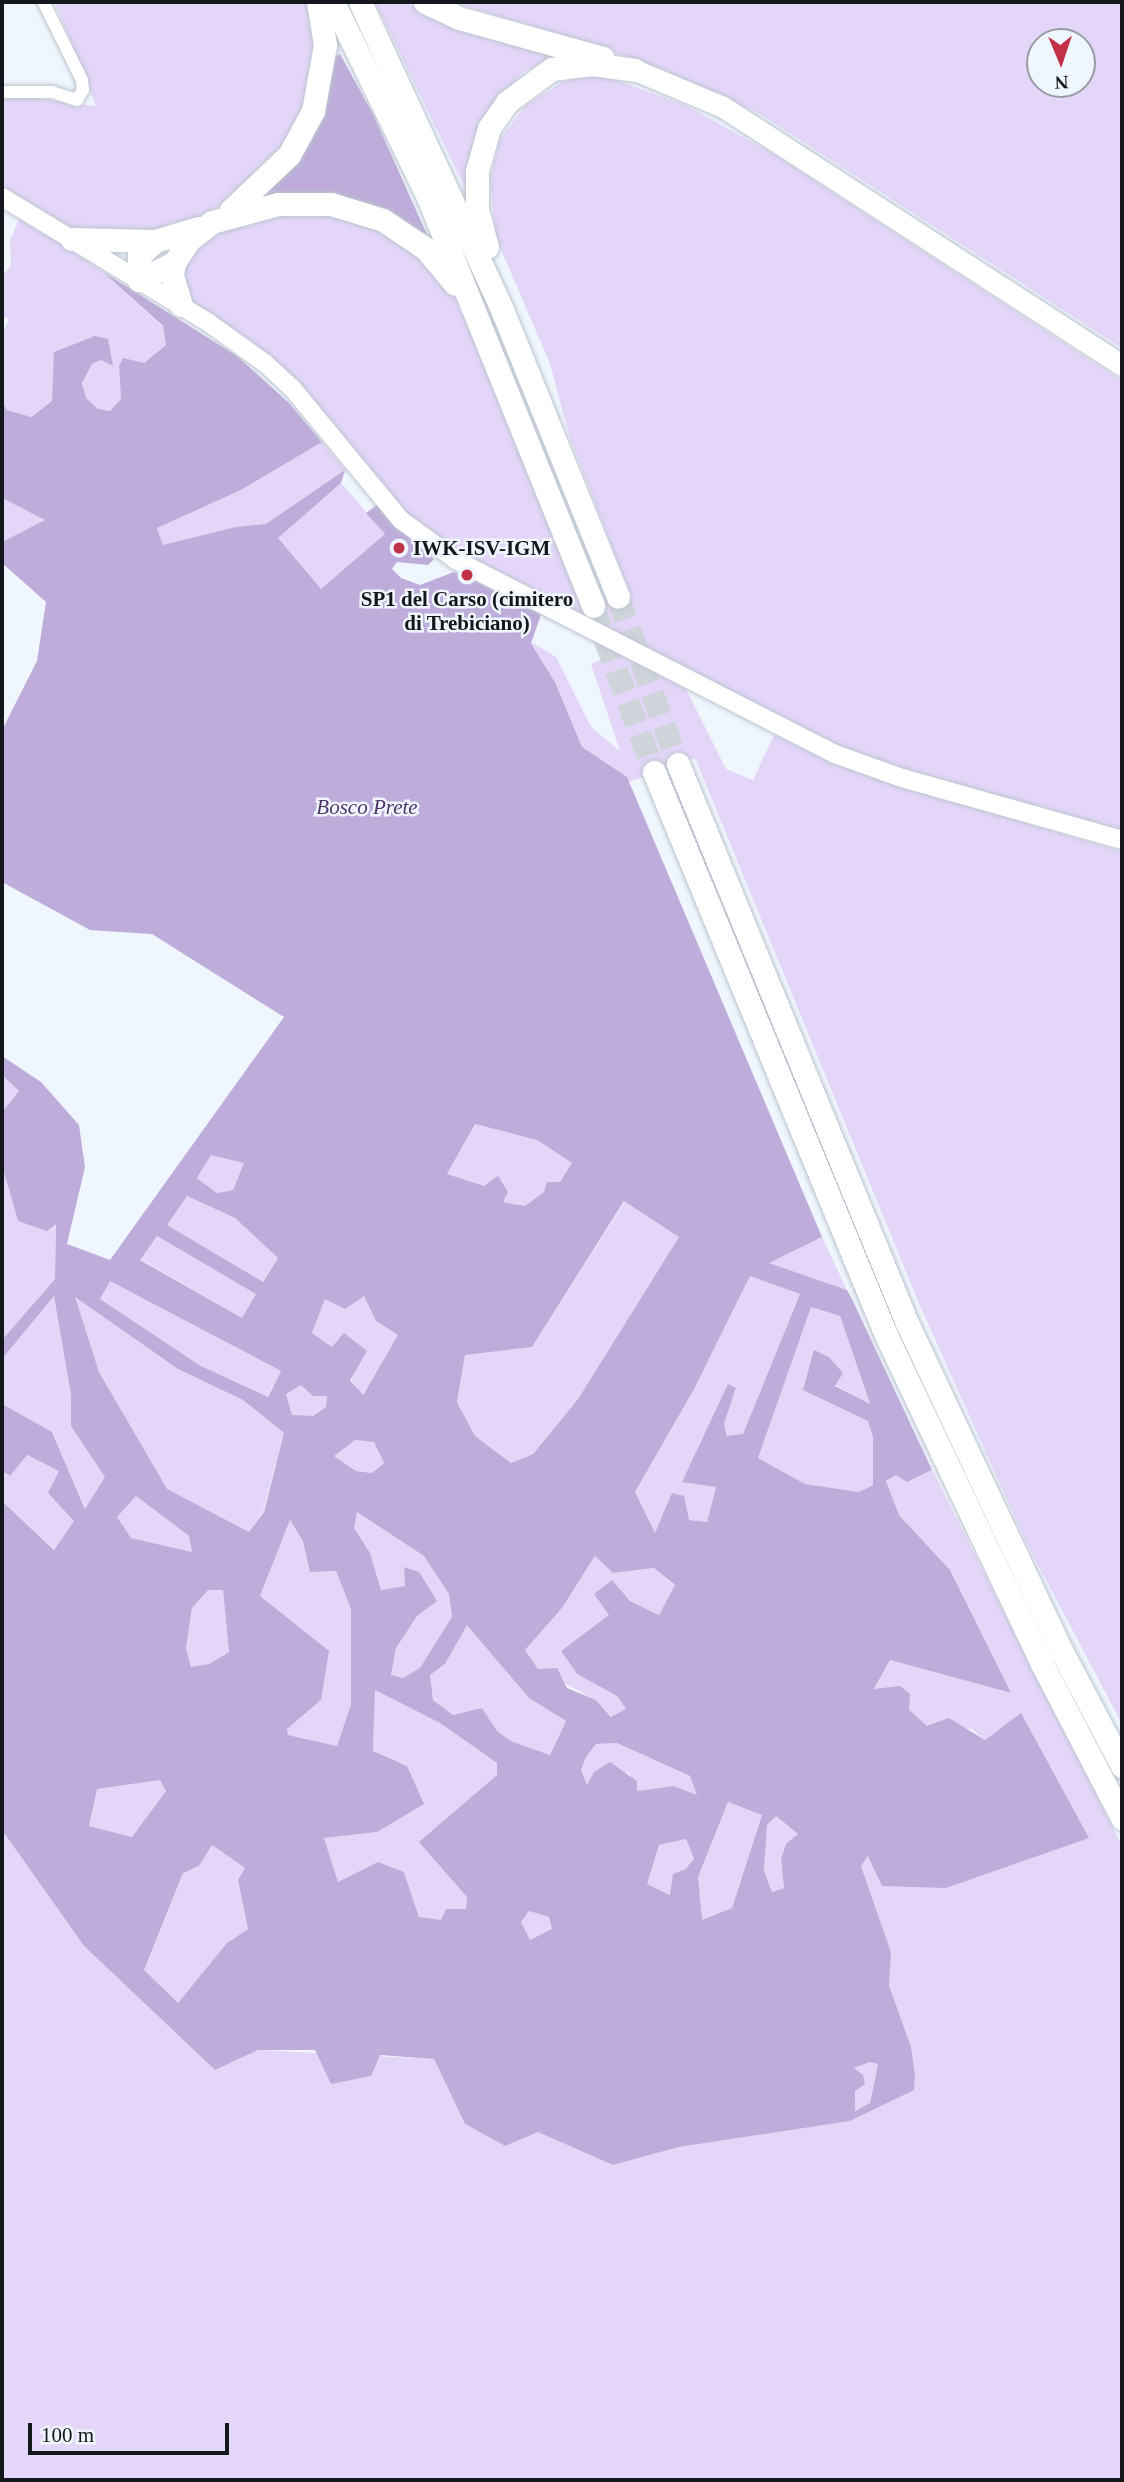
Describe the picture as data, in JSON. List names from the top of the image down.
{
  "parks": ["Bosco Prete"],
  "places": ["IWK-ISV-IGM", "SP1 del Carso (cimitero di Trebiciano)"],
  "scale_bar": "100 m",
  "north": "bottom"
}
